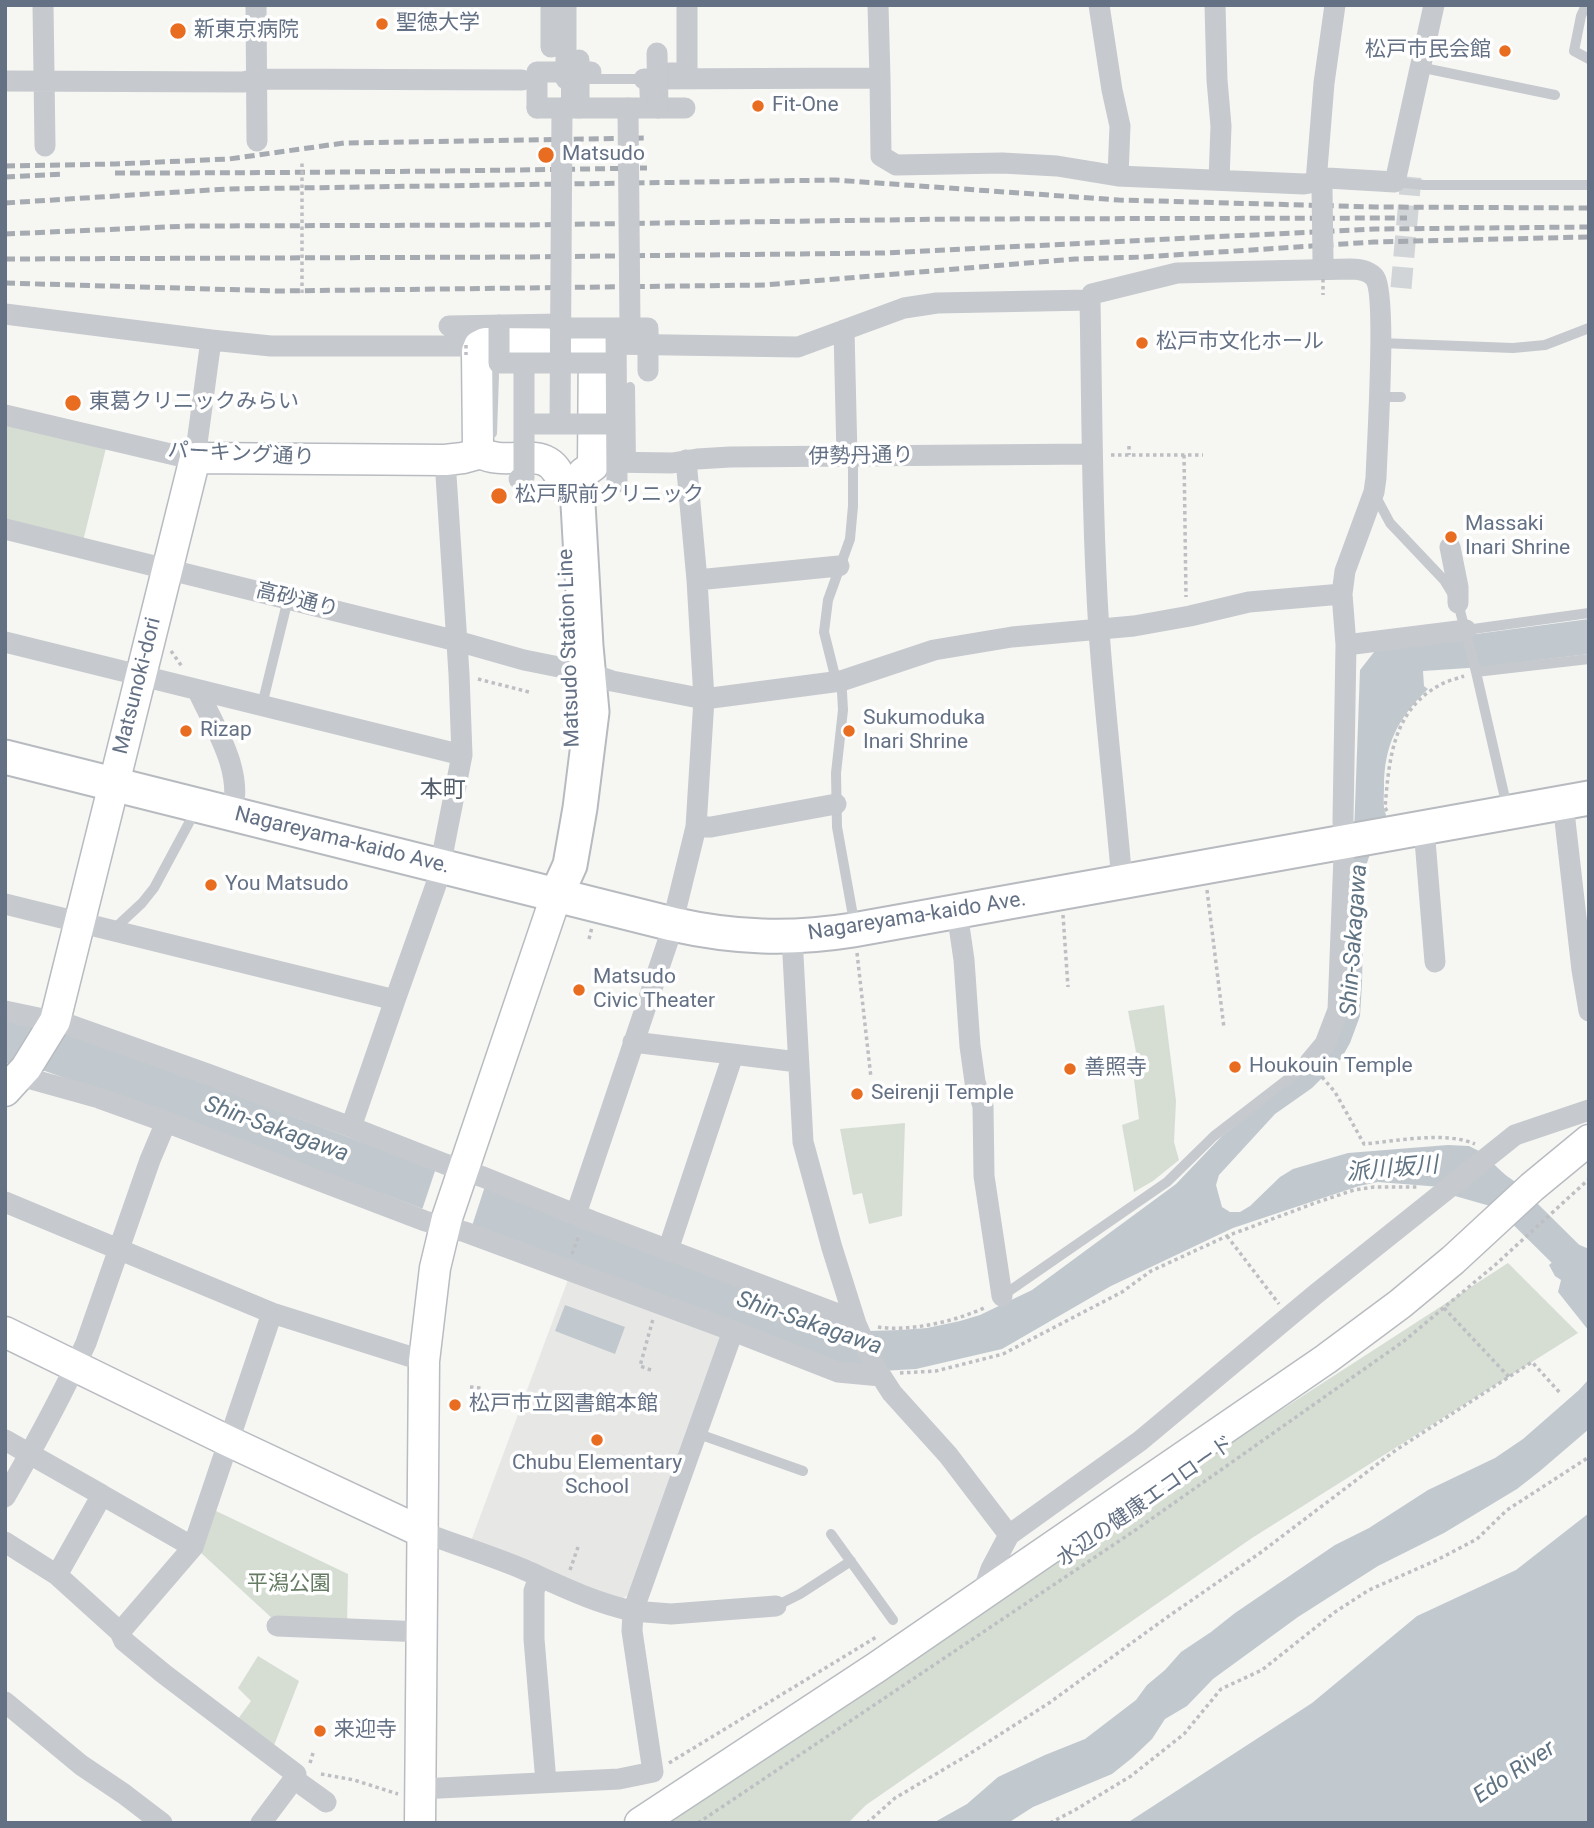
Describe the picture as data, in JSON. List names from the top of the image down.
{
  "streets": {
    "main road": ["Matsudo Station Line", "Nagareyama-kaido Ave."],
    "street": [
      "パーキング通り",
      "伊勢丹通り",
      "高砂通り",
      "Matsunoki-dori"
    ],
    "path": ["水辺の健康エコロード"]
  },
  "crossings": [
    ["パーキング通り", "Matsunoki-dori"],
    ["伊勢丹通り", "Matsudo Station Line"],
    ["高砂通り", "Matsudo Station Line"],
    ["高砂通り", "Matsunoki-dori"],
    ["Matsudo Station Line", "Nagareyama-kaido Ave."],
    ["Matsunoki-dori", "Nagareyama-kaido Ave."]
  ],
  "districts": ["本町"],
  "water": ["Shin-Sakagawa", "派川坂川", "Edo River"],
  "parks": ["平潟公園"],
  "places": [
    "聖徳大学",
    "新東京病院",
    "松戸市民会館",
    "Fit-One",
    "Matsudo",
    "松戸市文化ホール",
    "東葛クリニックみらい",
    "松戸駅前クリニック",
    "Massaki Inari Shrine",
    "Rizap",
    "Sukumoduka Inari Shrine",
    "You Matsudo",
    "Matsudo Civic Theater",
    "Houkouin Temple",
    "善照寺",
    "Seirenji Temple",
    "松戸市立図書館本館",
    "Chubu Elementary School",
    "来迎寺"
  ]
}
